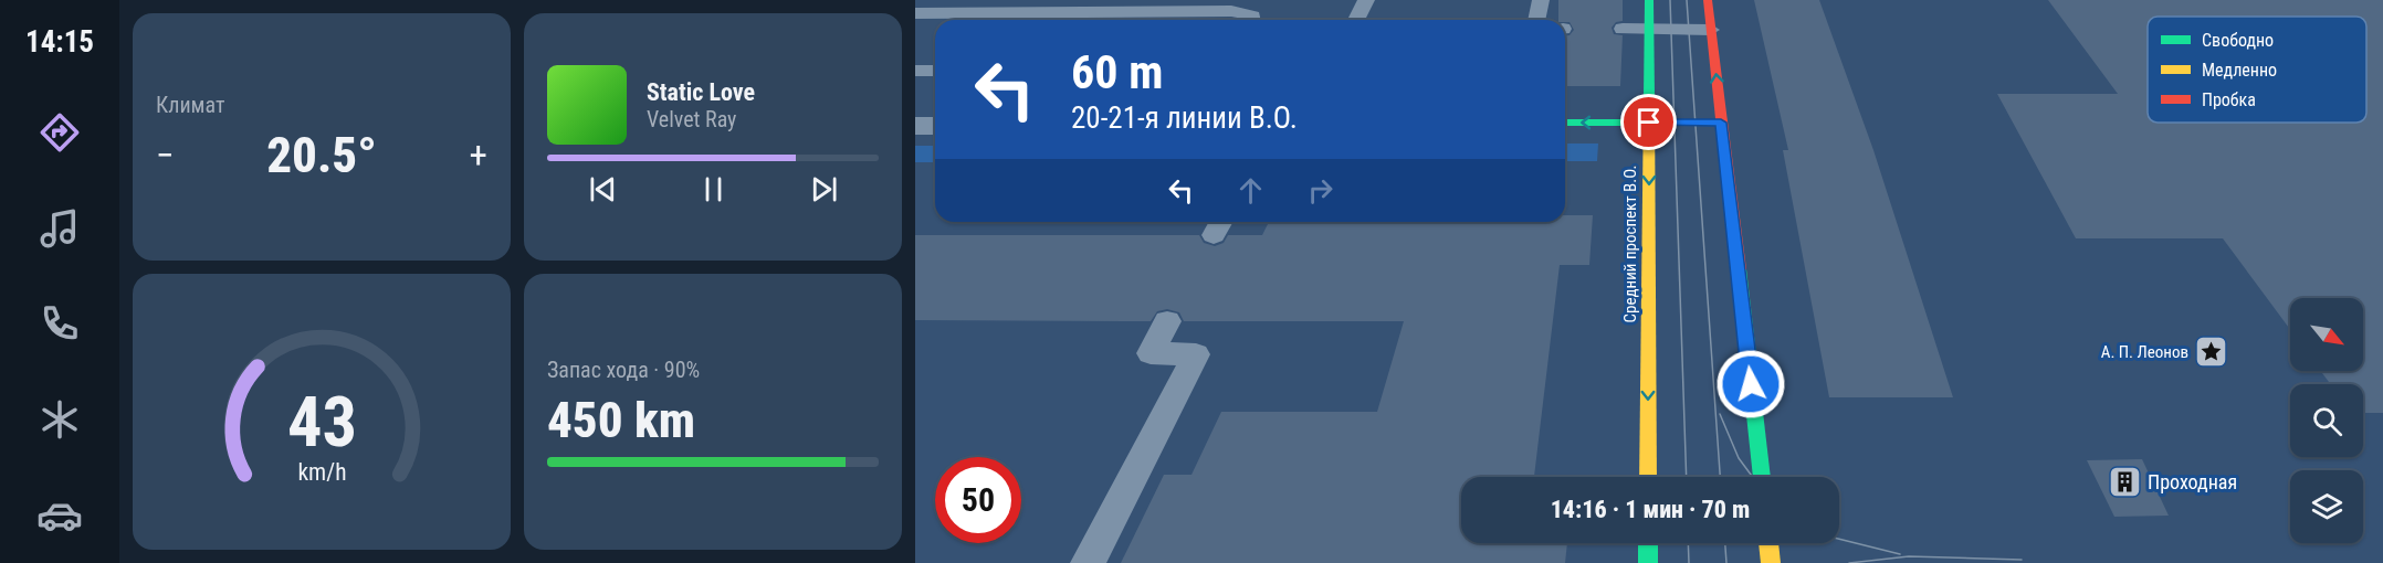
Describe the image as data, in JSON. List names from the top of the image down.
{
  "streets": {
    "main road": ["Средний проспект В.О."]
  },
  "places": {
    "place": ["А. П. Леонов"],
    "building": ["Проходная"]
  },
  "legend": ["Свободно", "Медленно", "Пробка"],
  "north": "bottom right",
  "page": {
    "tabs": "14:15",
    "tile": [
      "Климат",
      ["Запас хода · 90%", "450 km"]
    ],
    "turn": ["60 m", "20-21-я линии В.О."],
    "song": ["Static Love", "Velvet Ray"],
    "heat": ["−", "20.5°", "+"],
    "limit": "50",
    "trip": "14:16 · 1 мин · 70 m",
    "gauge": ["43", "km/h"]
  }
}
